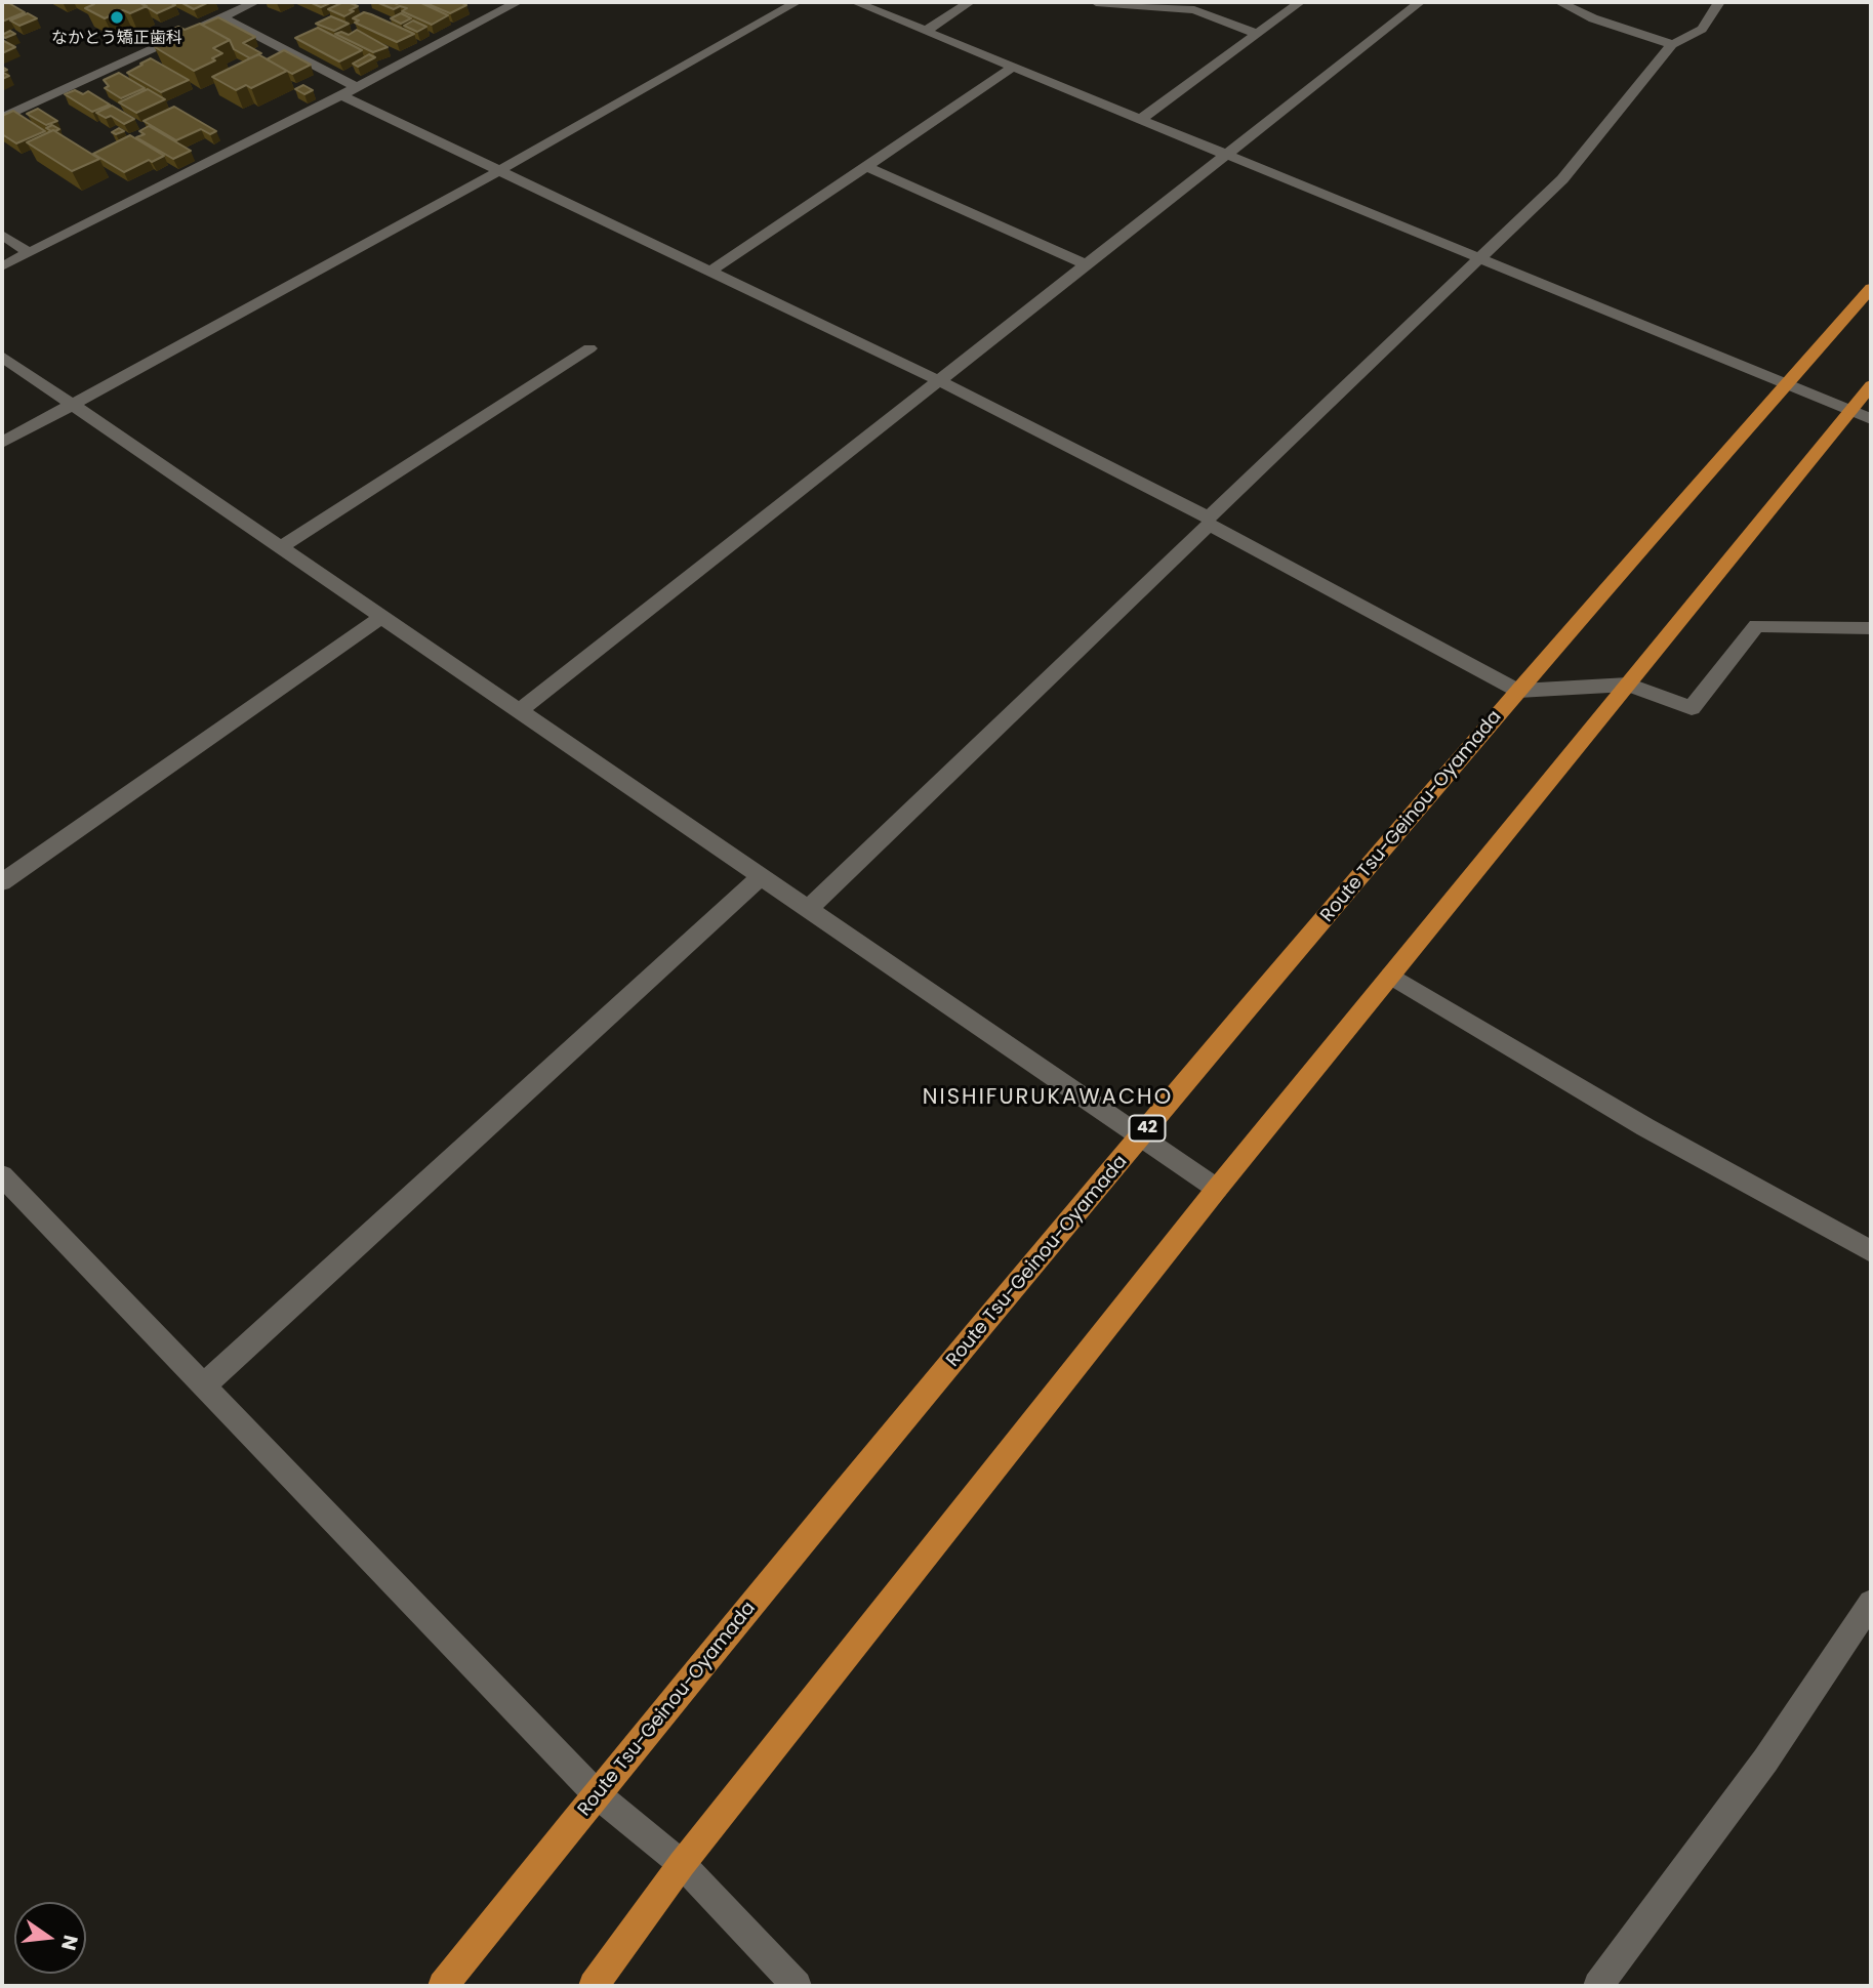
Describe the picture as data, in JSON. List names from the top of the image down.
{
  "streets": {
    "main road": ["Route Tsu-Geinou-Oyamada", "42"]
  },
  "districts": ["NISHIFURUKAWACHO"],
  "places": ["なかとう矯正歯科"],
  "north": "right"
}
